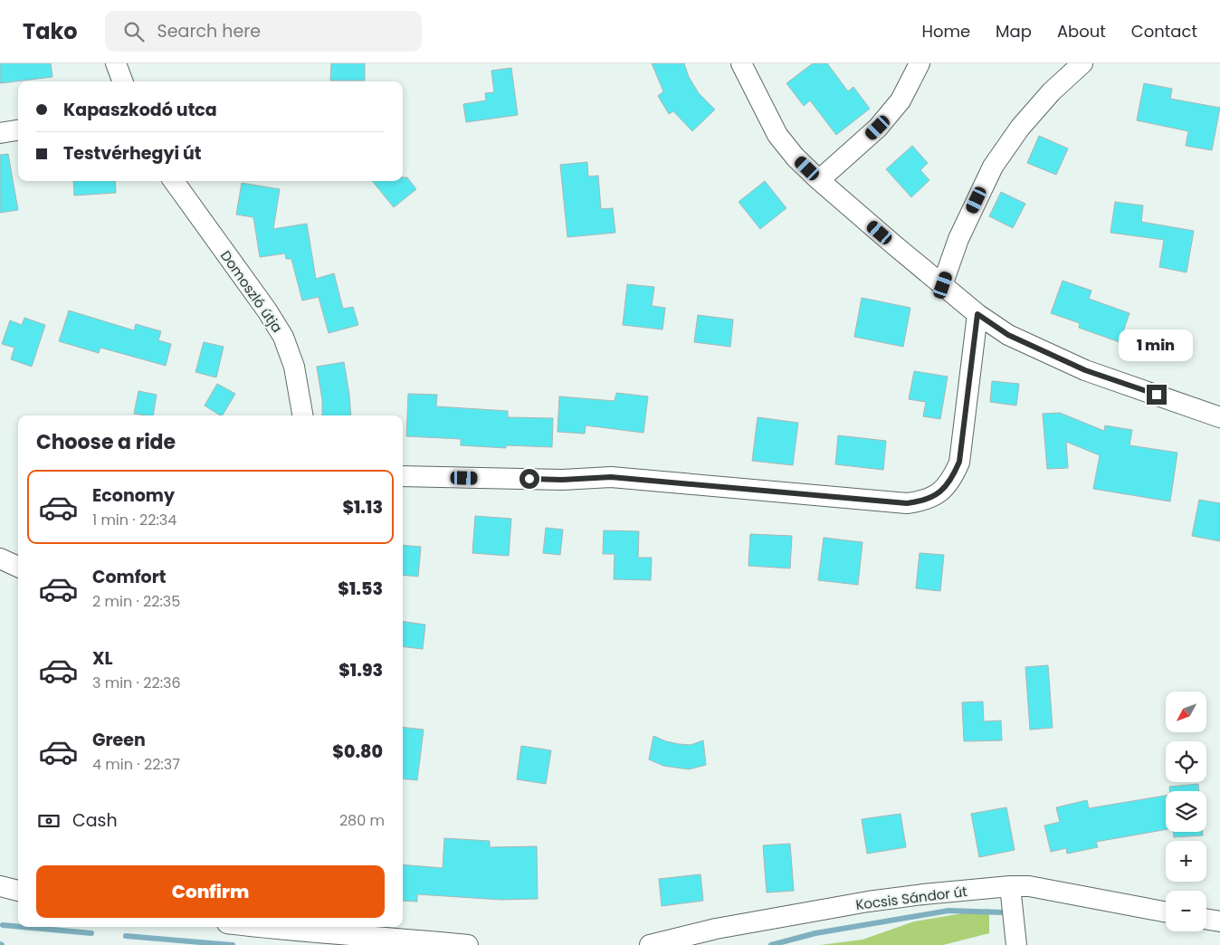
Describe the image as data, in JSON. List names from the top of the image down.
{
  "streets": {
    "street": ["Domoszló útja", "Kocsis Sándor út"]
  },
  "north": "bottom left",
  "page": {
    "header": "Tako",
    "search": "Search here",
    "nav": [
      "Home",
      "Map",
      "About",
      "Contact"
    ],
    "banner": ["Kapaszkodó utca", "Testvérhegyi út"],
    "bubble": "1 min",
    "heading": "Choose a ride",
    "list": [
      {
        "name": "Economy",
        "note": "1 min · 22:34",
        "value": "$1.13"
      },
      {
        "name": "Comfort",
        "note": "2 min · 22:35",
        "value": "$1.53"
      },
      {
        "name": "XL",
        "note": "3 min · 22:36",
        "value": "$1.93"
      },
      {
        "name": "Green",
        "note": "4 min · 22:37",
        "value": "$0.80"
      }
    ],
    "map_buttons": ["+", "−"],
    "pay": ["Cash", "280 m"],
    "buttons": "Confirm"
  }
}
